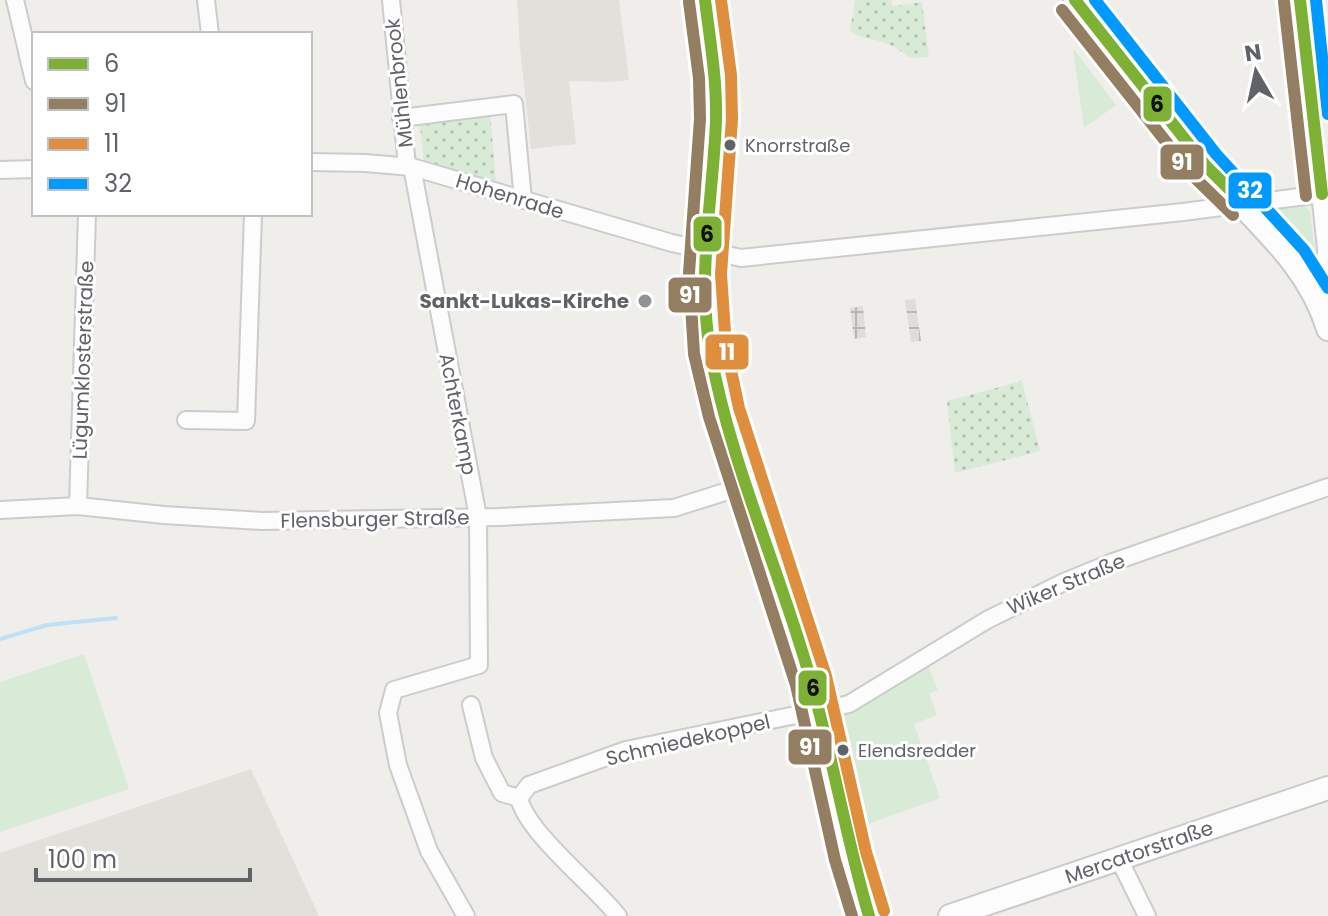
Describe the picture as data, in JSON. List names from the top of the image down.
{
  "streets": {
    "main road": ["Mercatorstraße"],
    "street": [
      "Mühlenbrook",
      "Hohenrade",
      "Lügumklosterstraße",
      "Achterkamp",
      "Flensburger Straße",
      "Wiker Straße",
      "Schmiedekoppel"
    ]
  },
  "crossings": [
    ["Mühlenbrook", "Hohenrade"],
    ["Mühlenbrook", "Achterkamp"],
    ["Hohenrade", "Achterkamp"],
    ["Lügumklosterstraße", "Flensburger Straße"],
    ["Achterkamp", "Flensburger Straße"],
    ["Wiker Straße", "Schmiedekoppel"]
  ],
  "places": ["Knorrstraße", "Sankt-Lukas-Kirche", "Elendsredder"],
  "lines": [
    "transit line 6",
    "transit line 11",
    "transit line 32",
    "transit line 91"
  ],
  "legend": [
    "6",
    "91",
    "11",
    "32"
  ],
  "scale_bar": "100 m",
  "north": "top"
}
